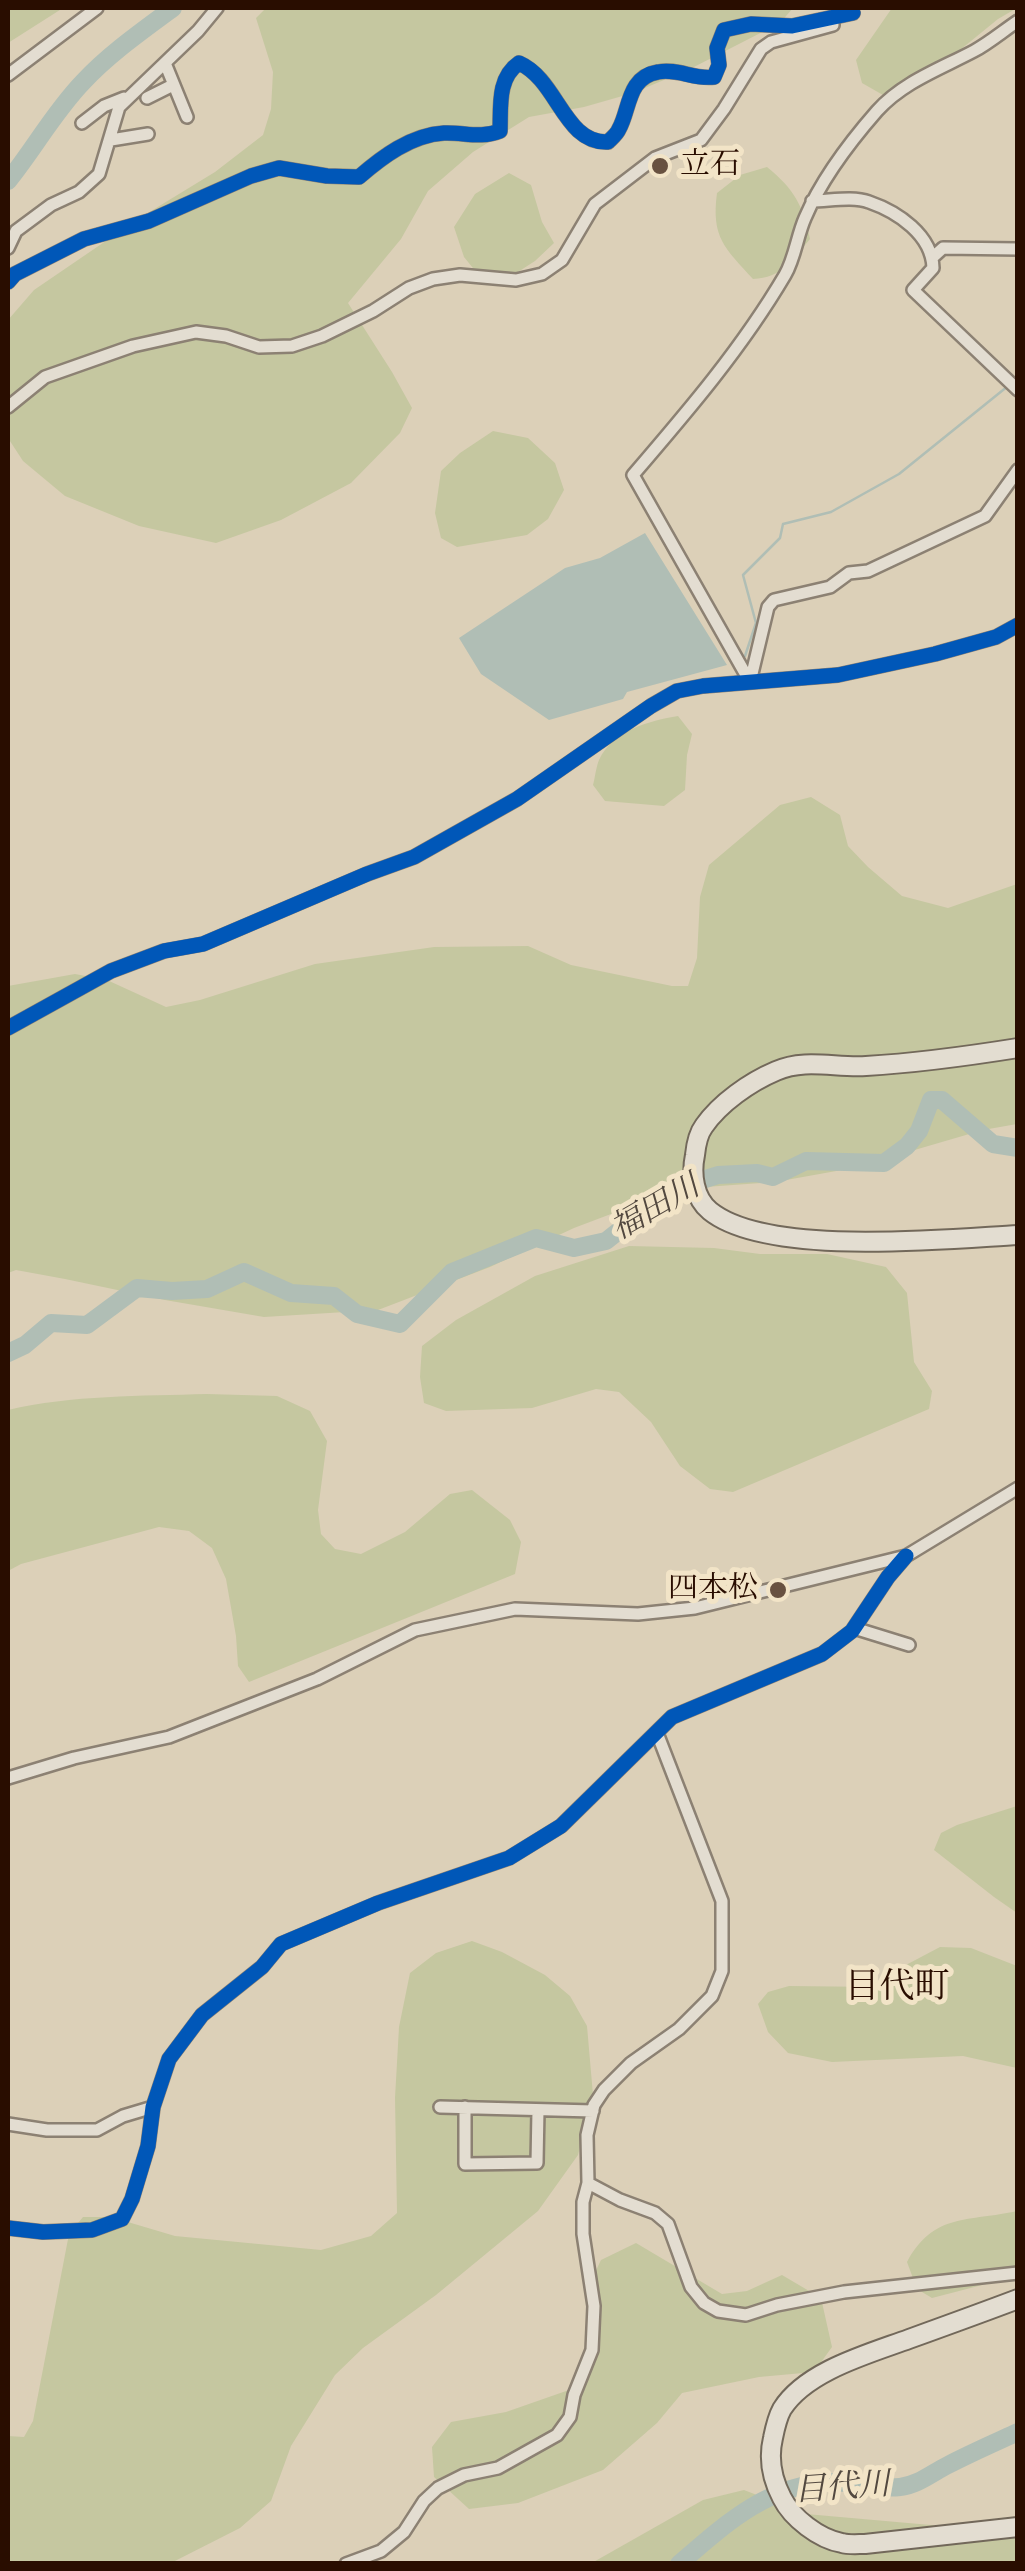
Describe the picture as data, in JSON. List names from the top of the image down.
{
  "districts": ["目代町"],
  "water": ["福田川", "目代川"],
  "places": ["立石", "四本松"]
}
